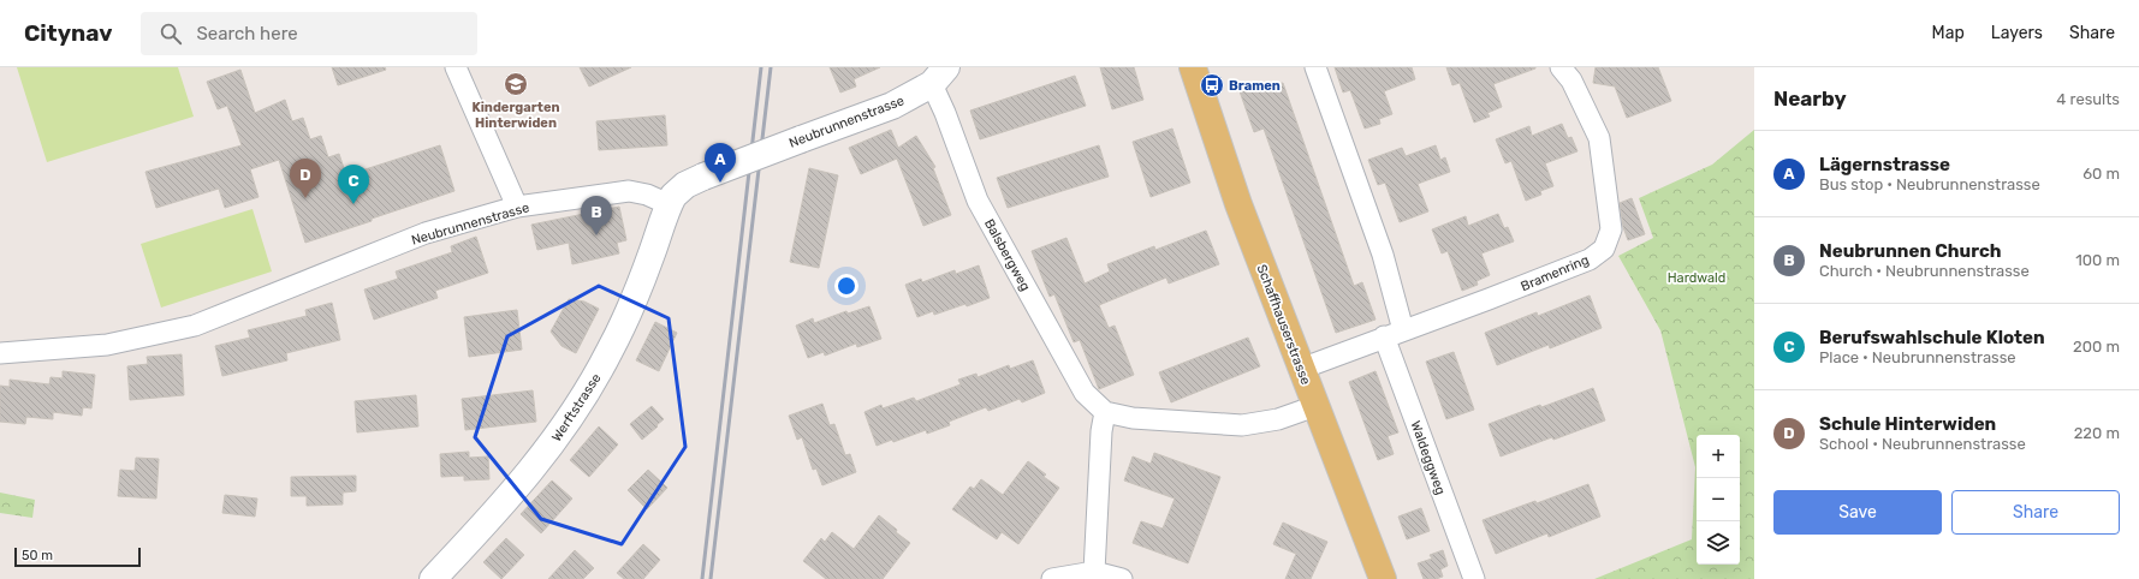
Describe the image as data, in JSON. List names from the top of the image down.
{
  "streets": {
    "main road": ["Schaffhauserstrasse"],
    "street": [
      "Neubrunnenstrasse",
      "Balsbergweg",
      "Bramenring",
      "Werftstrasse",
      "Waldeggweg"
    ]
  },
  "crossings": [
    ["Neubrunnenstrasse", "Balsbergweg"],
    ["Neubrunnenstrasse", "Werftstrasse"],
    ["Bramenring", "Schaffhauserstrasse"],
    ["Bramenring", "Waldeggweg"]
  ],
  "parks": ["Hardwald"],
  "places": {
    "school or university": ["Kindergarten Hinterwiden"],
    "bus stop": ["Bramen"]
  },
  "scale_bar": "50 m",
  "page": {
    "header": "Citynav",
    "search": "Search here",
    "nav": ["Map", "Layers", "Share"],
    "heading": ["Nearby", "4 results"],
    "list": [
      {
        "mark": "A",
        "name": "Lägernstrasse",
        "note": "Bus stop · Neubrunnenstrasse",
        "value": "60 m"
      },
      {
        "mark": "B",
        "name": "Neubrunnen Church",
        "note": "Church · Neubrunnenstrasse",
        "value": "100 m"
      },
      {
        "mark": "C",
        "name": "Berufswahlschule Kloten",
        "note": "Place · Neubrunnenstrasse",
        "value": "200 m"
      },
      {
        "mark": "D",
        "name": "Schule Hinterwiden",
        "note": "School · Neubrunnenstrasse",
        "value": "220 m"
      }
    ],
    "pins": [
      "A",
      "D",
      "C",
      "B"
    ],
    "map_buttons": ["+", "−"],
    "buttons": ["Save", "Share"],
    "scale": "50 m"
  }
}
